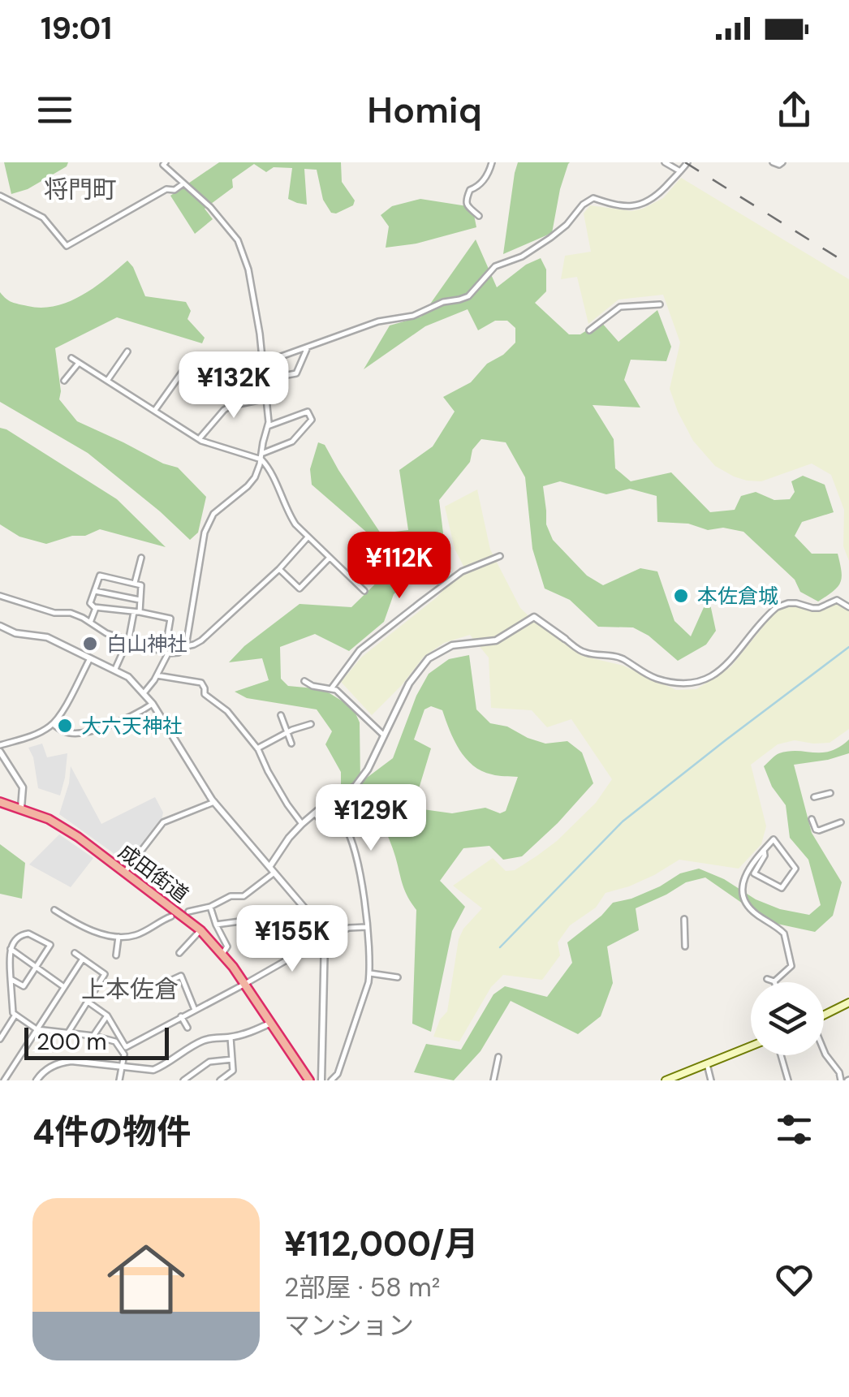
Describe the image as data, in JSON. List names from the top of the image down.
{
  "streets": {
    "highway": ["成田街道"]
  },
  "districts": ["将門町", "上本佐倉"],
  "places": ["本佐倉城", "白山神社", "大六天神社"],
  "scale_bar": "200 m",
  "page": {
    "status": "19:01",
    "header": "Homiq",
    "price": [
      "¥132K",
      "¥112K",
      "¥129K",
      "¥155K"
    ],
    "scale": "200 m",
    "heading": "4件の物件",
    "list": [
      {
        "name": "¥112,000/月",
        "note": "2部屋 · 58 m² · マンション"
      }
    ]
  }
}
